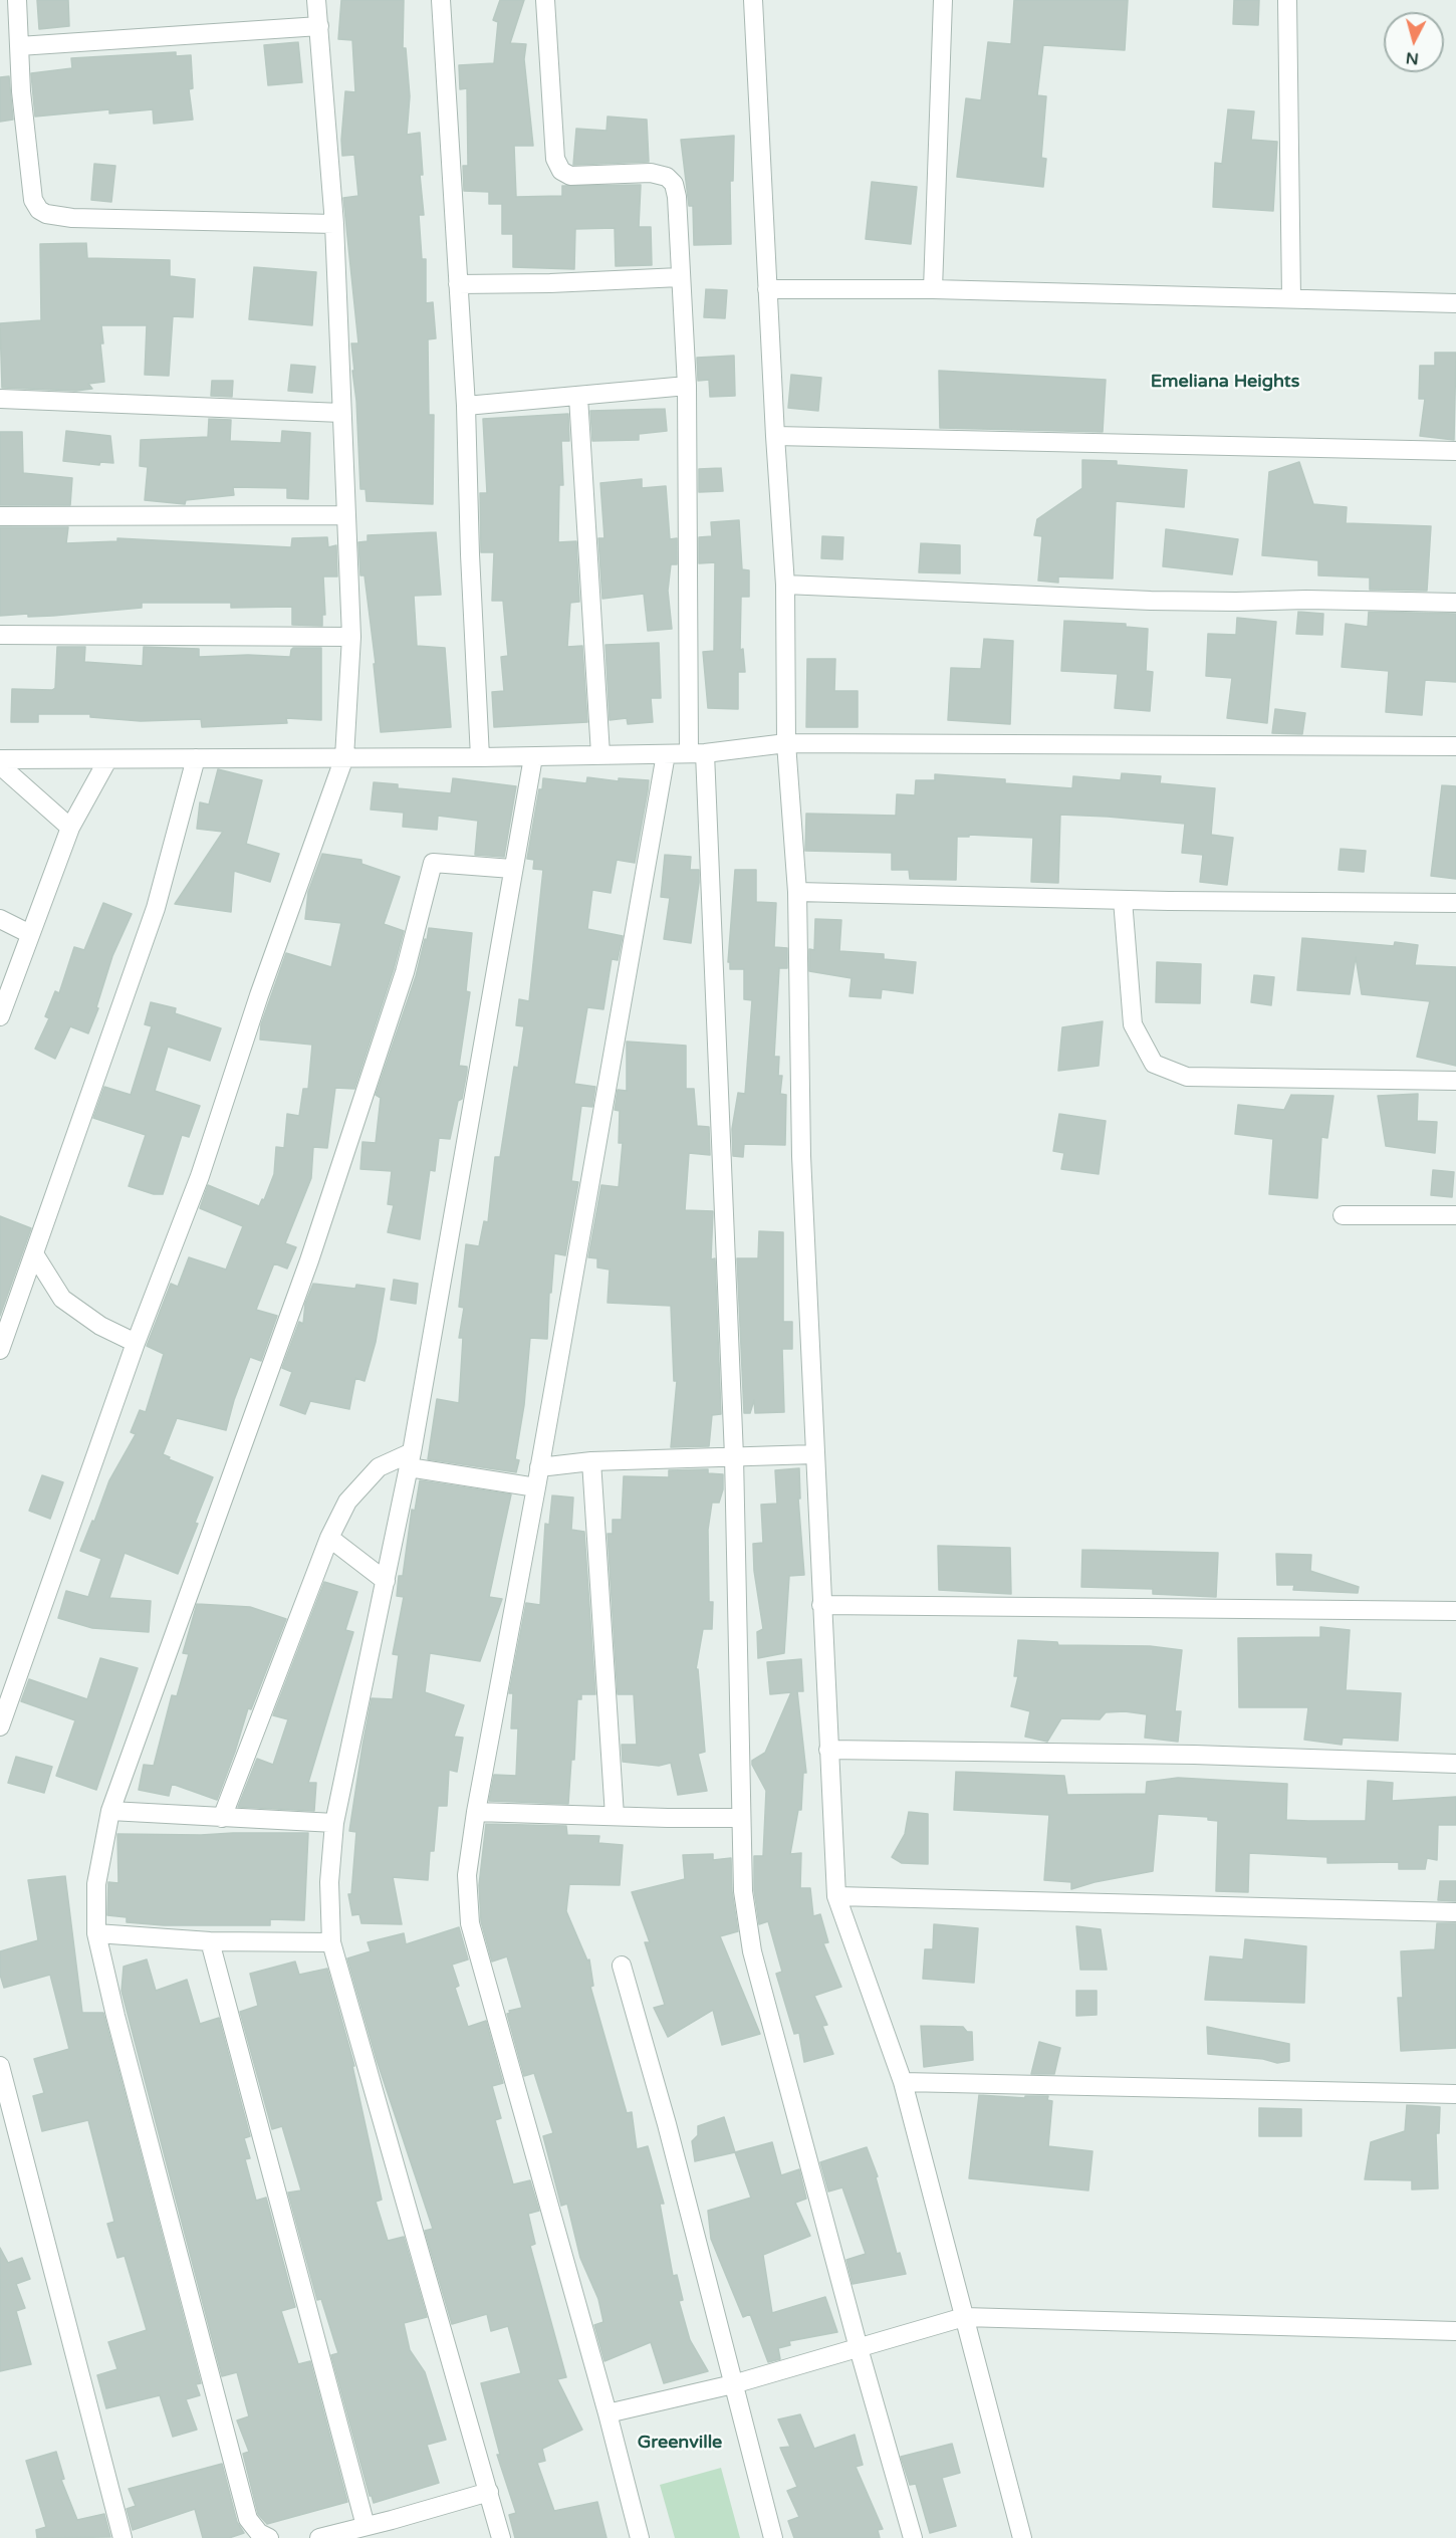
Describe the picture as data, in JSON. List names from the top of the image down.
{
  "districts": ["Emeliana Heights", "Greenville"],
  "north": "bottom"
}
